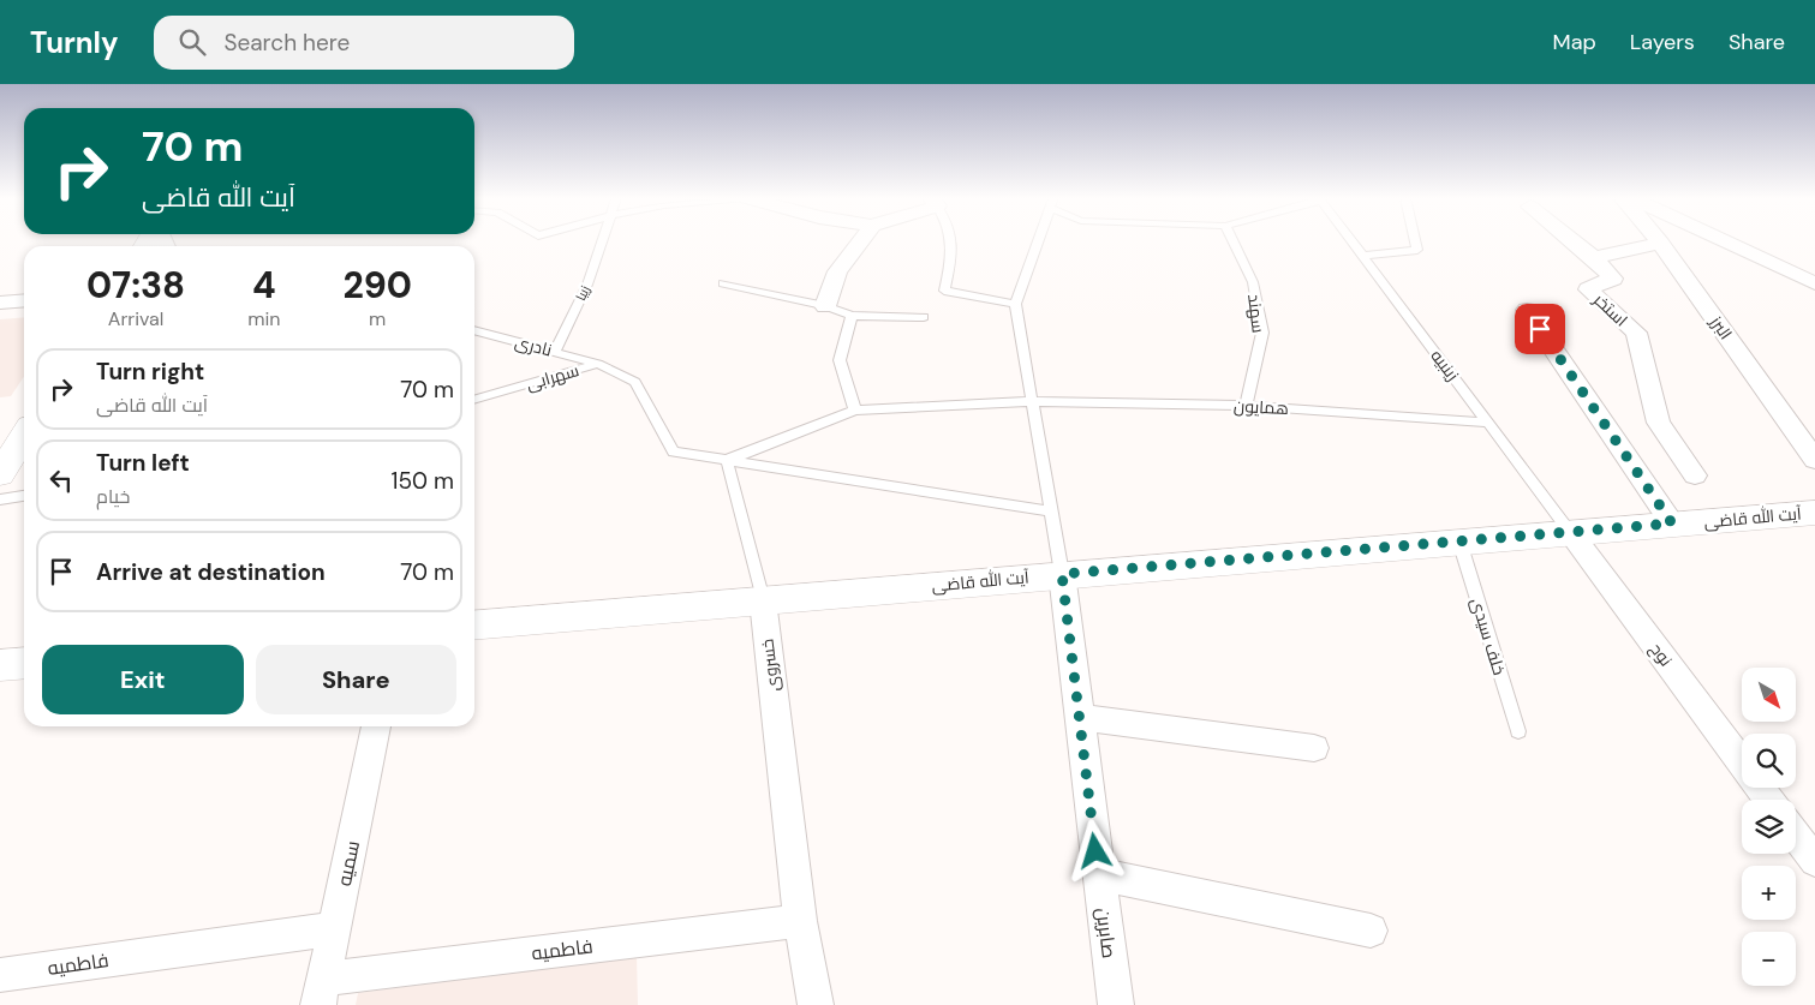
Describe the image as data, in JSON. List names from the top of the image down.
{
  "streets": {
    "main road": ["آیت الله قاضی"],
    "street": [
      "استخر",
      "البرز",
      "نوح",
      "خسروی",
      "سمیه",
      "صابرین",
      "فاطمیه"
    ],
    "lane": [
      "زیبا",
      "سهند",
      "نادری",
      "زینبیه",
      "سهرابی",
      "همایون",
      "خلف سیدی"
    ]
  },
  "crossings": [
    ["زیبا", "نادری"],
    ["سهند", "همایون"],
    ["نادری", "سهرابی"],
    ["زینبیه", "همایون"],
    ["زینبیه", "آیت الله قاضی"],
    ["زینبیه", "نوح"],
    ["سهرابی", "همایون"],
    ["سهرابی", "خسروی"],
    ["همایون", "خسروی"],
    ["آیت الله قاضی", "خلف سیدی"],
    ["آیت الله قاضی", "نوح"],
    ["آیت الله قاضی", "خسروی"],
    ["آیت الله قاضی", "صابرین"],
    ["خسروی", "فاطمیه"],
    ["سمیه", "فاطمیه"]
  ],
  "north": "bottom right",
  "page": {
    "header": "Turnly",
    "search": "Search here",
    "nav": ["Map", "Layers", "Share"],
    "turn": ["70 m", "آیت الله قاضی"],
    "eta": [
      "07:38",
      "Arrival",
      "4",
      "min",
      "290",
      "m"
    ],
    "list": [
      {
        "name": "Turn right",
        "note": "آیت الله قاضی",
        "value": "70 m"
      },
      {
        "name": "Turn left",
        "note": "خیام",
        "value": "150 m"
      },
      {
        "name": "Arrive at destination",
        "value": "70 m"
      }
    ],
    "buttons": ["Exit", "Share"],
    "map_buttons": ["+", "−"]
  }
}
